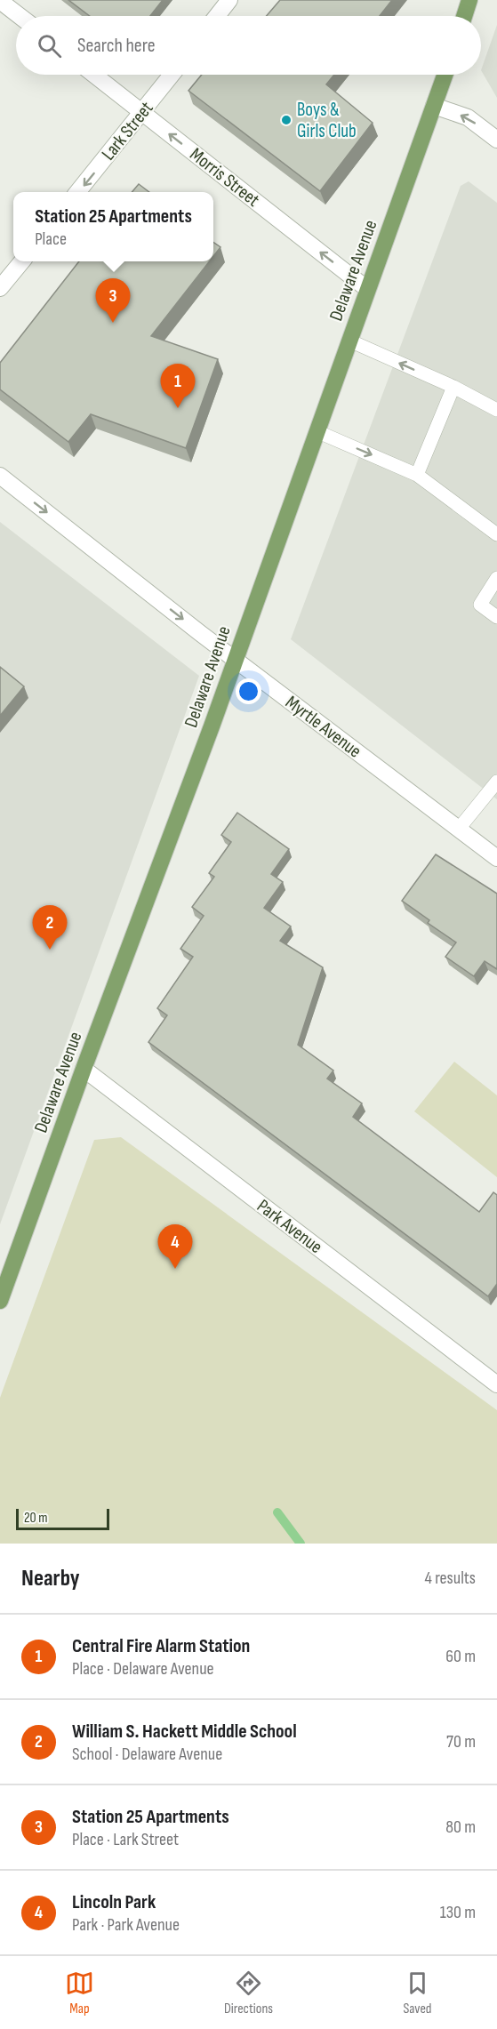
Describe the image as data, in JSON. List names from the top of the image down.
{
  "streets": {
    "main road": ["Delaware Avenue"],
    "street": [
      "Lark Street",
      "Morris Street",
      "Myrtle Avenue",
      "Park Avenue"
    ]
  },
  "crossings": [
    ["Lark Street", "Morris Street"],
    ["Morris Street", "Delaware Avenue"],
    ["Delaware Avenue", "Myrtle Avenue"],
    ["Delaware Avenue", "Park Avenue"]
  ],
  "one_way": ["Lark Street", "Morris Street", "Myrtle Avenue"],
  "places": ["Boys & Girls Club"],
  "scale_bar": "20 m",
  "page": {
    "search": "Search here",
    "popup": ["Station 25 Apartments", "Place"],
    "pins": [
      "3",
      "1",
      "2",
      "4"
    ],
    "scale": "20 m",
    "heading": ["Nearby", "4 results"],
    "list": [
      {
        "mark": "1",
        "name": "Central Fire Alarm Station",
        "note": "Place · Delaware Avenue",
        "value": "60 m"
      },
      {
        "mark": "2",
        "name": "William S. Hackett Middle School",
        "note": "School · Delaware Avenue",
        "value": "70 m"
      },
      {
        "mark": "3",
        "name": "Station 25 Apartments",
        "note": "Place · Lark Street",
        "value": "80 m"
      },
      {
        "mark": "4",
        "name": "Lincoln Park",
        "note": "Park · Park Avenue",
        "value": "130 m"
      }
    ],
    "nav": ["Map", "Directions", "Saved"]
  }
}
